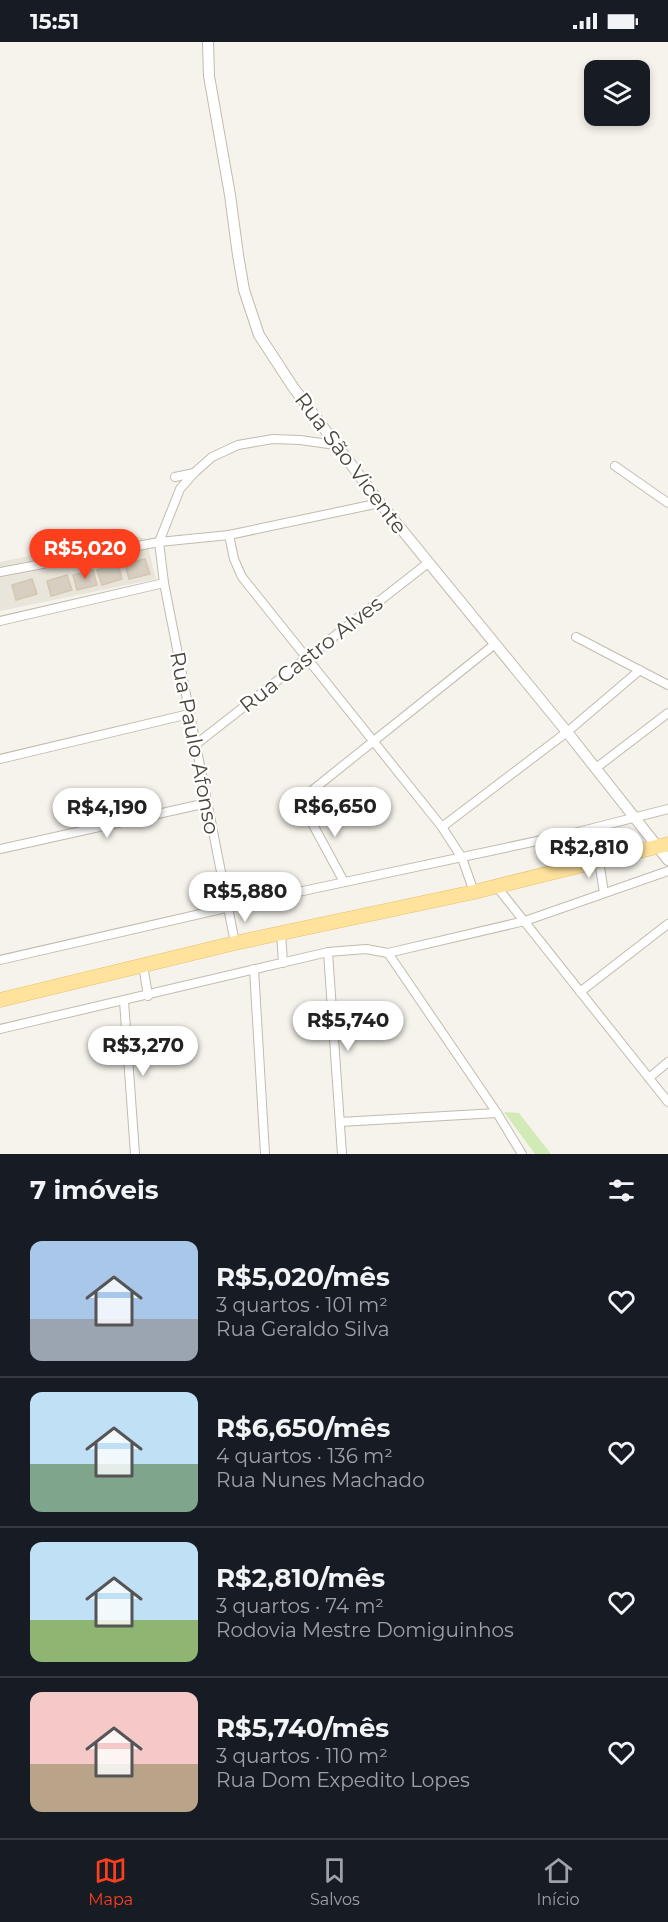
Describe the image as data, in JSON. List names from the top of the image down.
{
  "streets": {
    "street": ["Rua São Vicente", "Rua Castro Alves", "Rua Paulo Afonso"]
  },
  "crossings": [
    ["Rua São Vicente", "Rua Castro Alves"],
    ["Rua Castro Alves", "Rua Paulo Afonso"]
  ],
  "page": {
    "status": "15:51",
    "price": [
      "R$5,020",
      "R$6,650",
      "R$4,190",
      "R$2,810",
      "R$5,880",
      "R$5,740",
      "R$3,270"
    ],
    "heading": "7 imóveis",
    "list": [
      {
        "name": "R$5,020/mês",
        "note": "3 quartos · 101 m² · Rua Geraldo Silva"
      },
      {
        "name": "R$6,650/mês",
        "note": "4 quartos · 136 m² · Rua Nunes Machado"
      },
      {
        "name": "R$2,810/mês",
        "note": "3 quartos · 74 m² · Rodovia Mestre Domiguinhos"
      },
      {
        "name": "R$5,740/mês",
        "note": "3 quartos · 110 m² · Rua Dom Expedito Lopes"
      }
    ],
    "tabs": ["Mapa", "Salvos", "Início"]
  }
}
